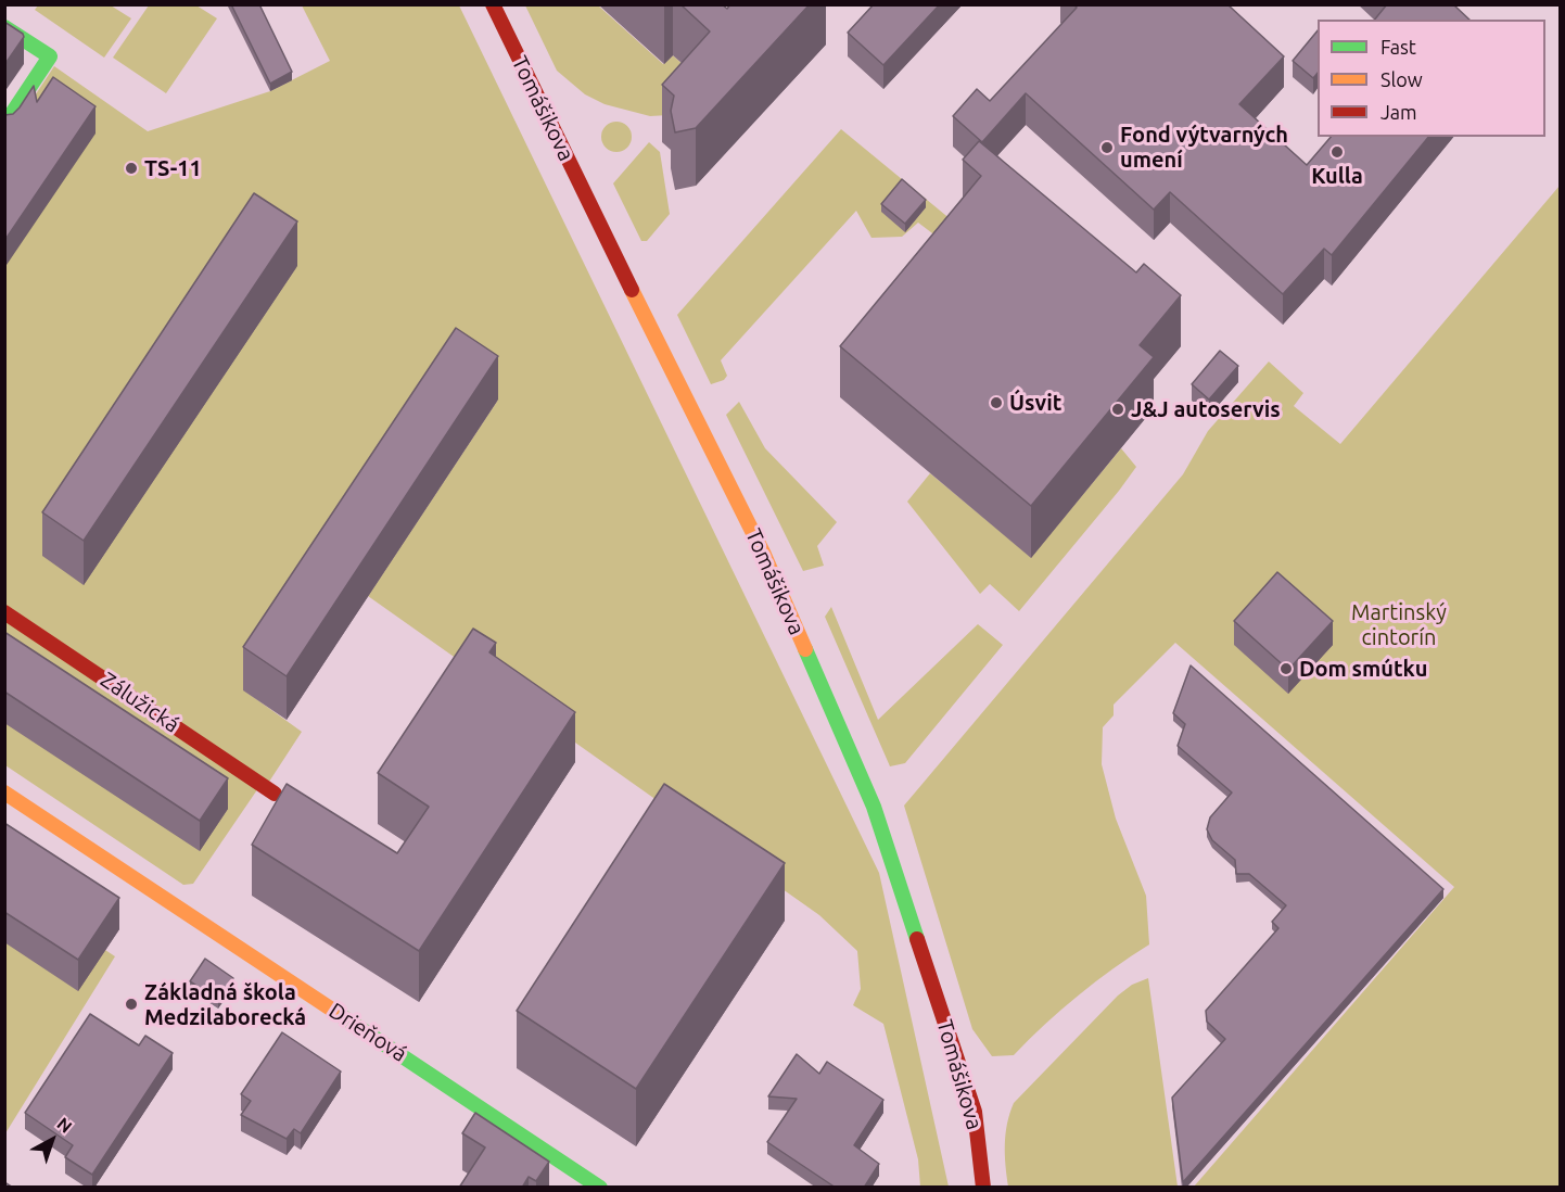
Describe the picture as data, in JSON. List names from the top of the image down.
{
  "streets": {
    "main road": ["Tomášikova", "Zálužická", "Drieňová"]
  },
  "parks": ["Martinský cintorín"],
  "places": [
    "Fond výtvarných umení",
    "Kulla",
    "TS-11",
    "Úsvit",
    "J&J autoservis",
    "Dom smútku",
    "Základná škola Medzilaborecká"
  ],
  "legend": ["Fast", "Slow", "Jam"],
  "north": "top right"
}
